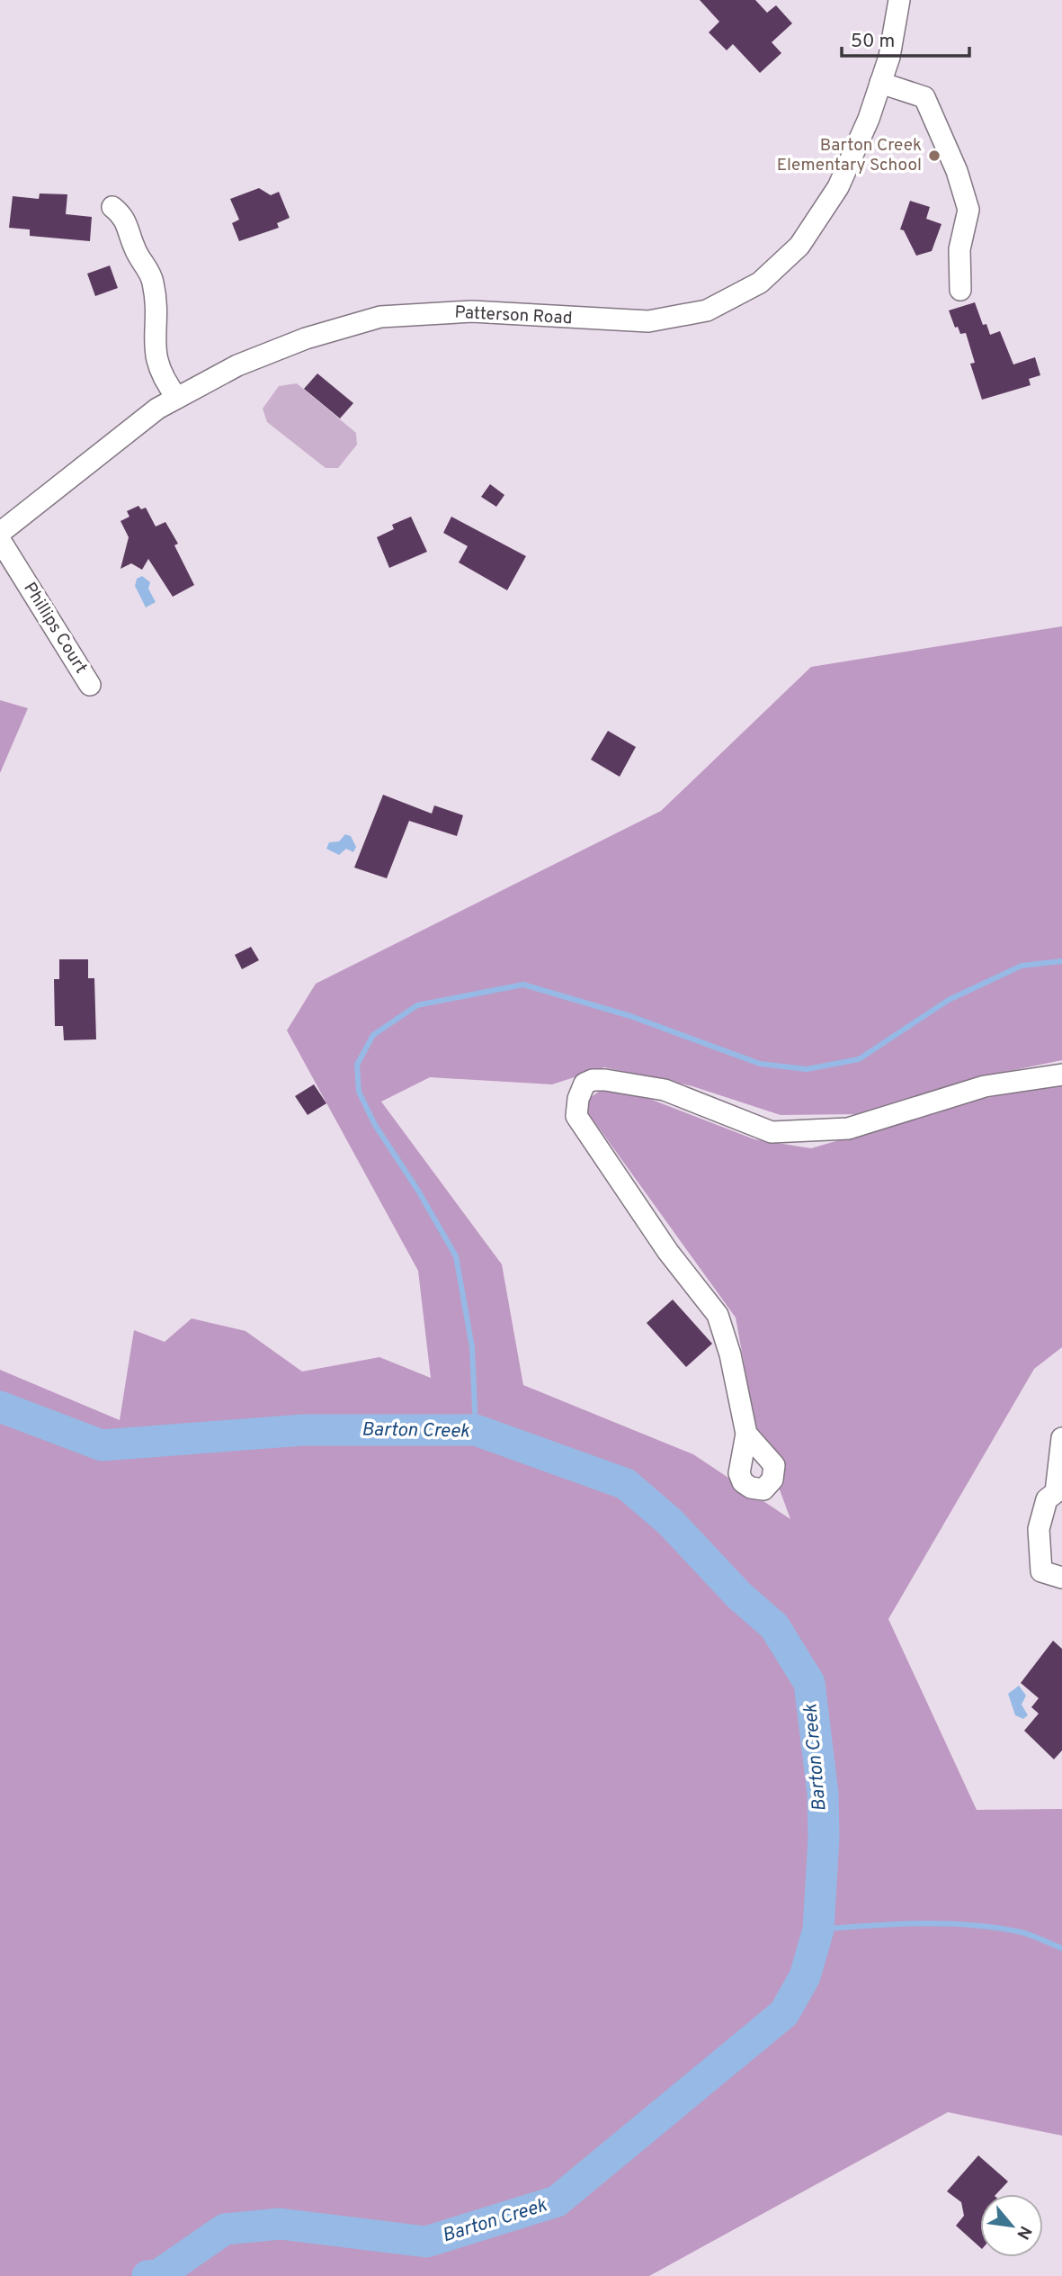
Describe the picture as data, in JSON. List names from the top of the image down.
{
  "streets": {
    "street": ["Patterson Road", "Phillips Court"]
  },
  "water": ["Barton Creek"],
  "places": ["Barton Creek Elementary School"],
  "scale_bar": "50 m",
  "north": "bottom right"
}
